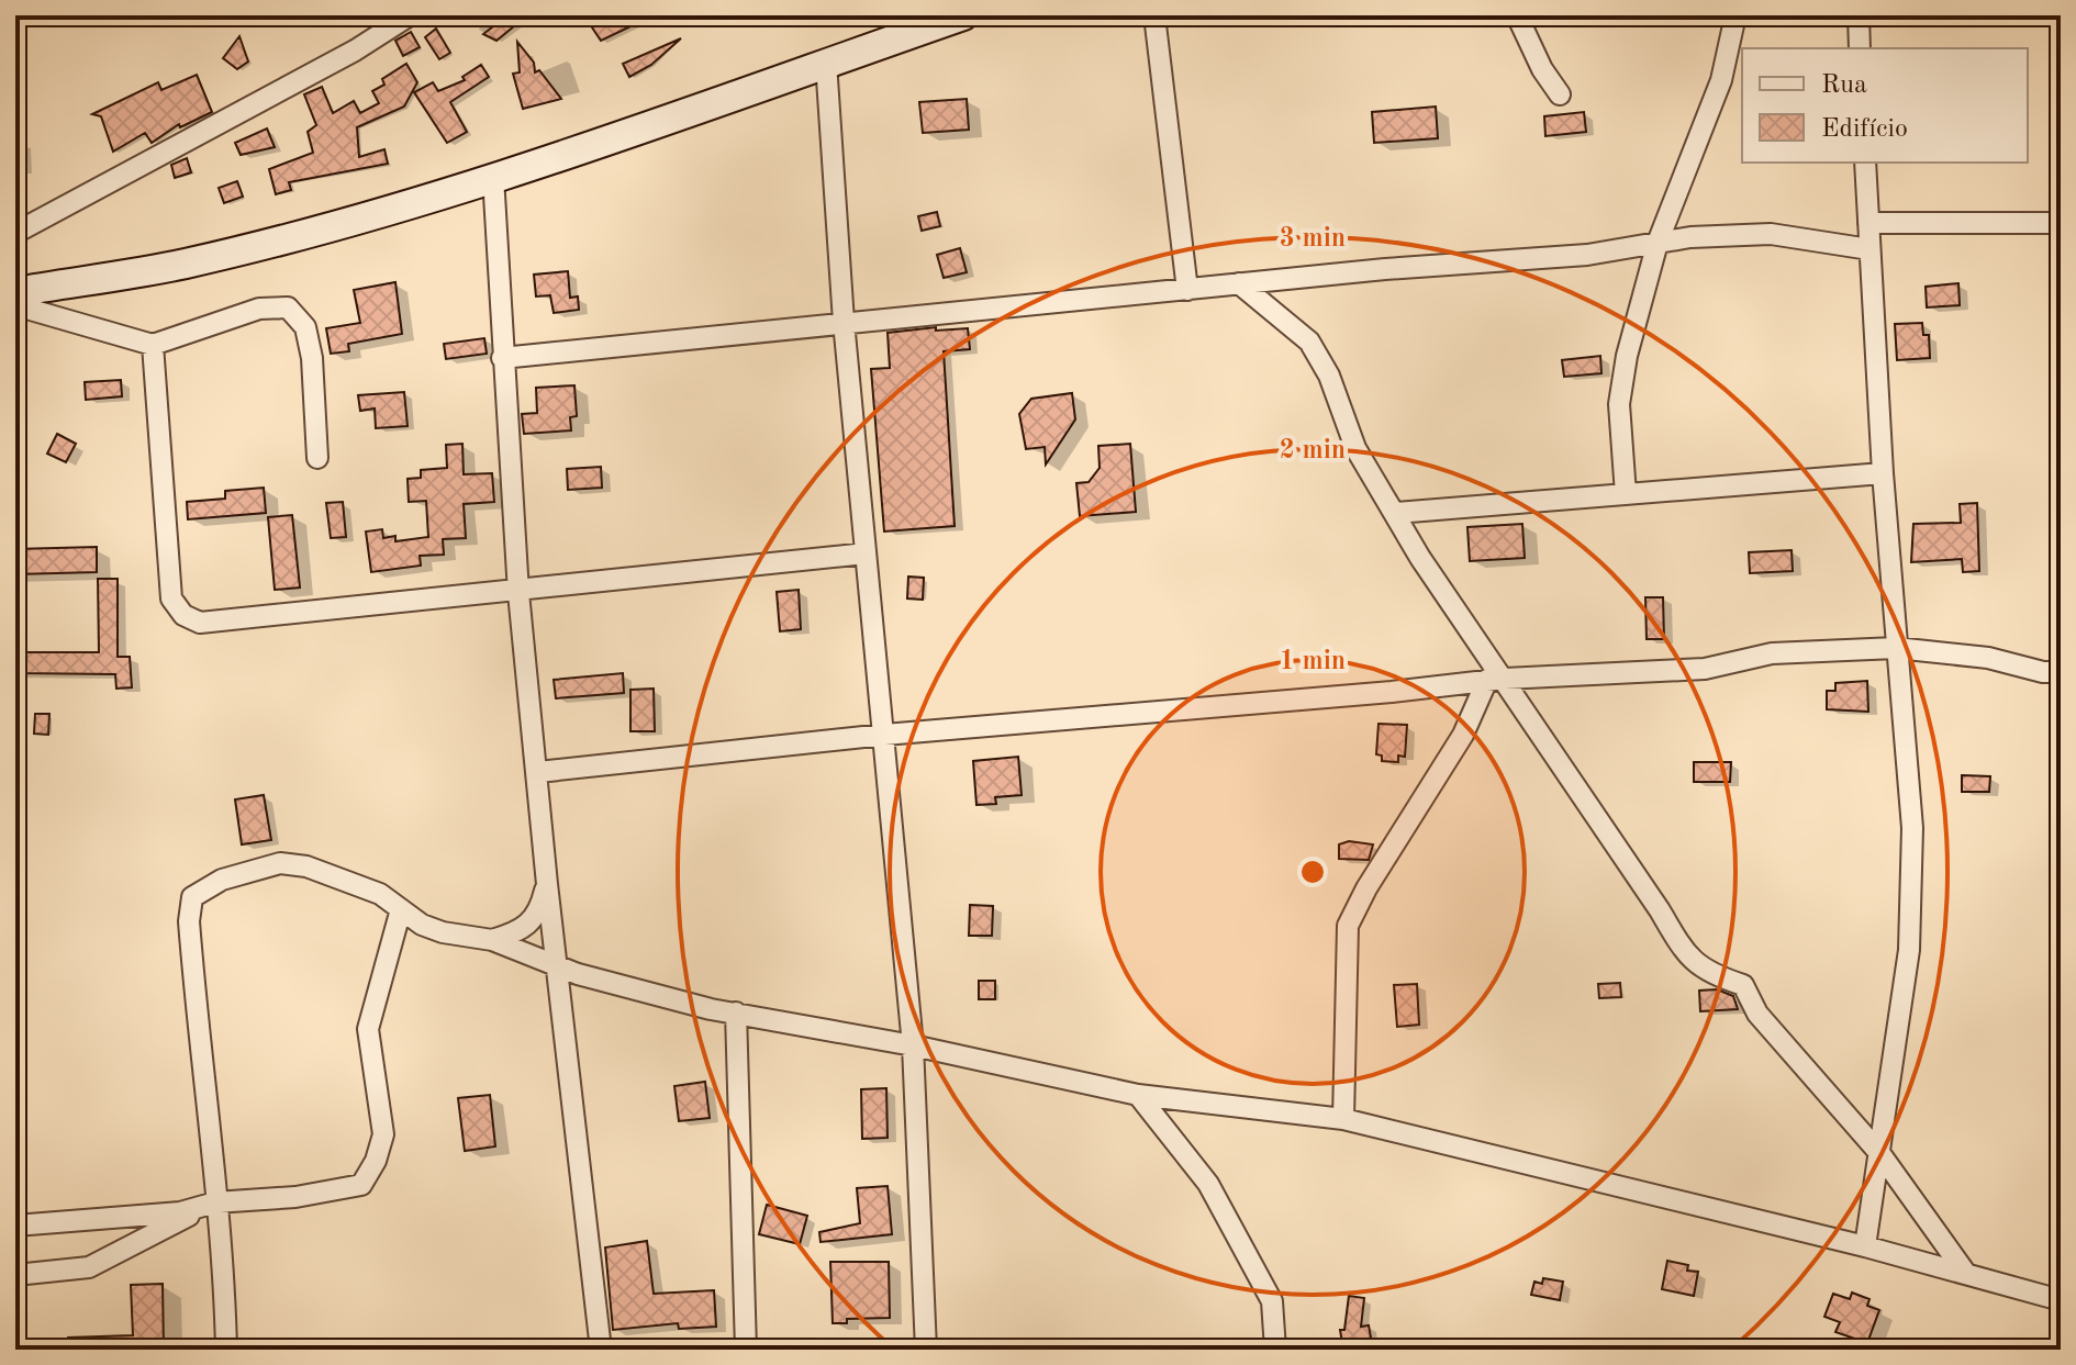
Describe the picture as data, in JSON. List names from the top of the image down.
{
  "legend": ["Rua", "Edifício"],
  "rings": ["3 min", "2 min", "1 min"]
}
